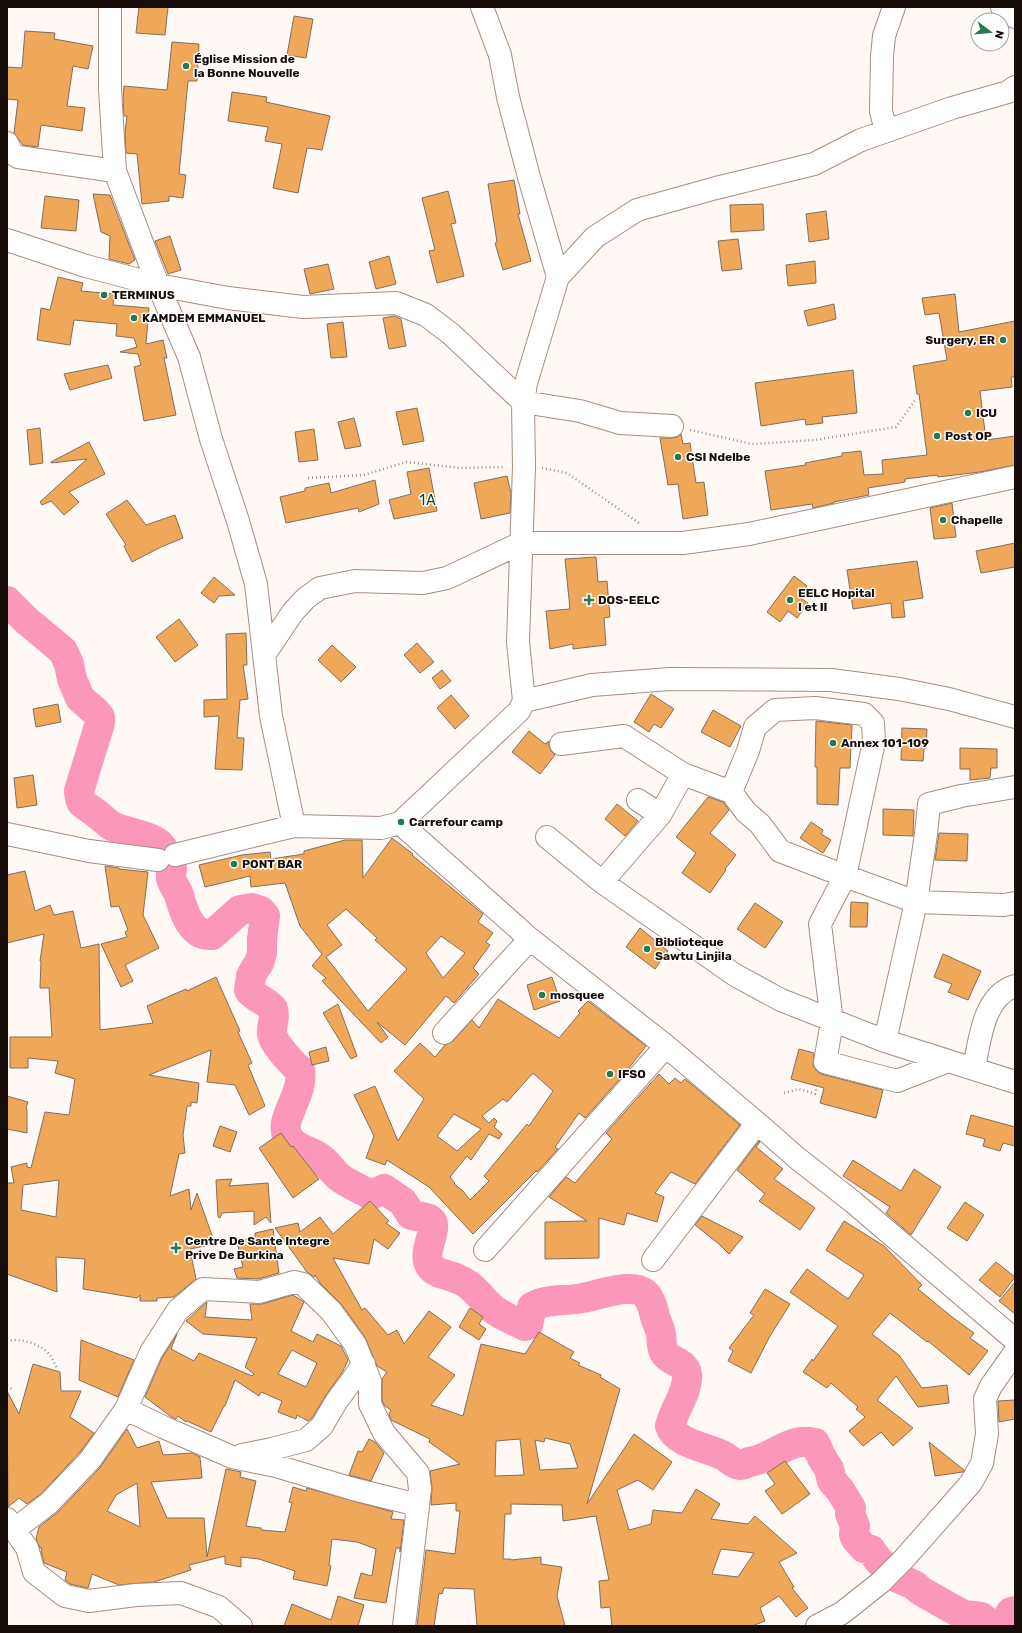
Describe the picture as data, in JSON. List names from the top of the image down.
{
  "districts": ["1A"],
  "places": {
    "other": [
      "Église Mission de la Bonne Nouvelle",
      "TERMINUS",
      "KAMDEM EMMANUEL",
      "Surgery, ER",
      "ICU",
      "Post OP",
      "CSI Ndelbe",
      "Chapelle",
      "EELC Hopital I et II",
      "Annex 101-109",
      "Carrefour camp",
      "PONT BAR",
      "Biblioteque Sawtu Linjila",
      "mosquee",
      "IFSO"
    ],
    "health": ["DOS-EELC", "Centre De Sante Integre Prive De Burkina"]
  },
  "north": "right"
}
